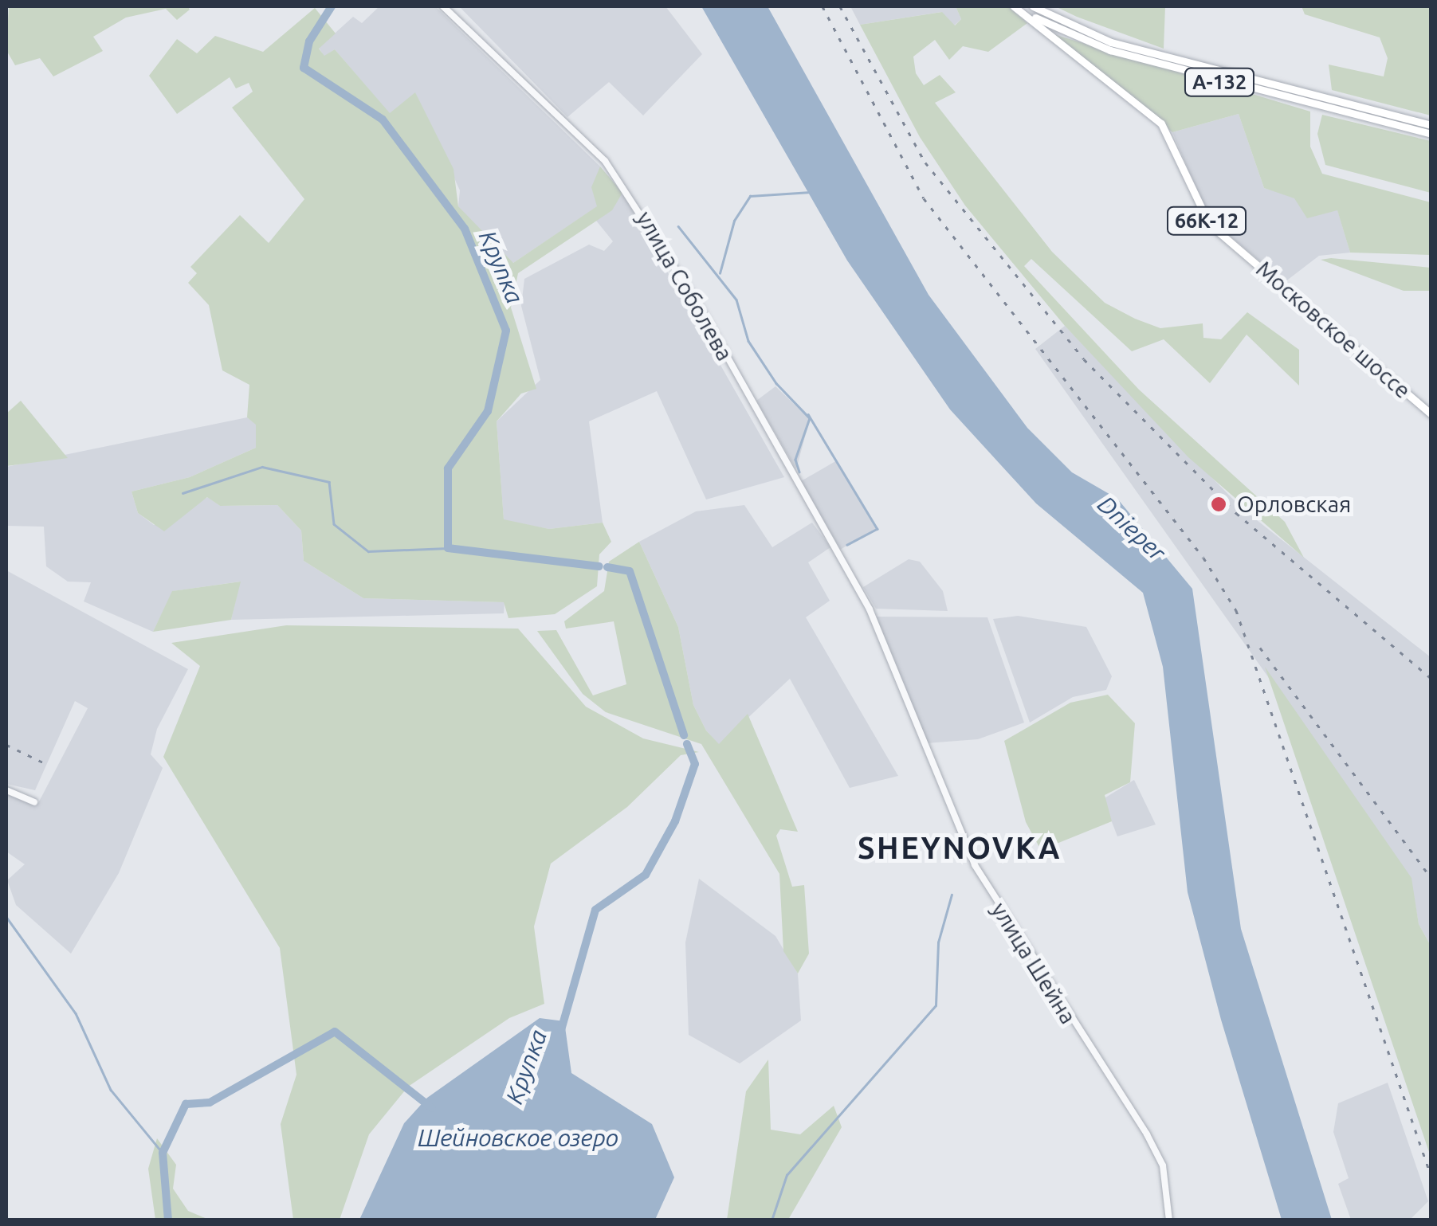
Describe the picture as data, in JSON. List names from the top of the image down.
{
  "streets": {
    "main road": ["А-132", "66К-12", "Московское шоссе"],
    "street": ["улица Соболева", "улица Шейна"]
  },
  "crossings": [
    ["А-132", "Московское шоссе"],
    ["улица Соболева", "улица Шейна"]
  ],
  "districts": ["SHEYNOVKA"],
  "water": ["Крупка", "Dnieper", "Шейновское озеро"],
  "places": ["Орловская"]
}
